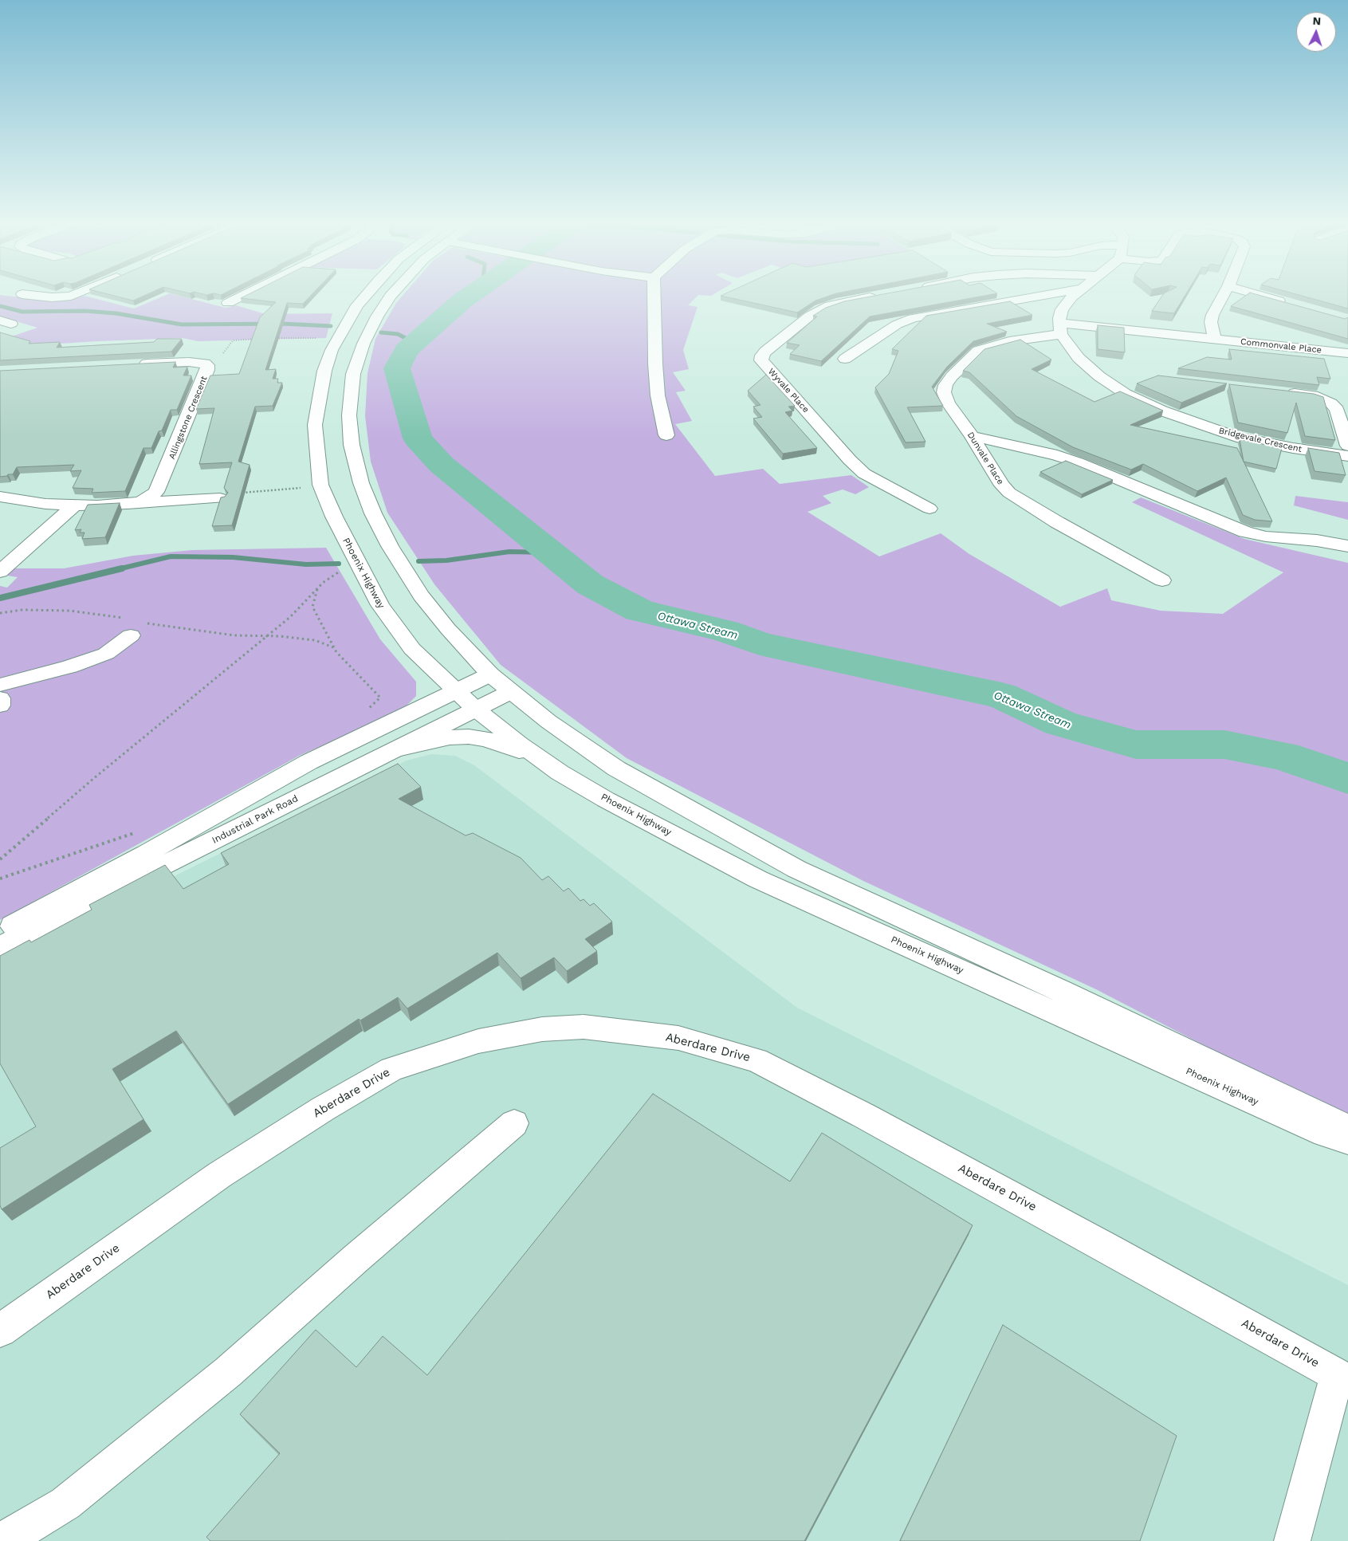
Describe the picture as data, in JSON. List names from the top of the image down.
{
  "streets": {
    "street": [
      "Commonvale Place",
      "Wyvale Place",
      "Allingstone Crescent",
      "Bridgevale Crescent",
      "Dunvale Place",
      "Phoenix Highway",
      "Industrial Park Road",
      "Aberdare Drive"
    ]
  },
  "crossings": [
    ["Commonvale Place", "Bridgevale Crescent"],
    ["Commonvale Place", "Dunvale Place"],
    ["Bridgevale Crescent", "Dunvale Place"],
    ["Phoenix Highway", "Industrial Park Road"]
  ],
  "water": ["Ottawa Stream"],
  "north": "top"
}
